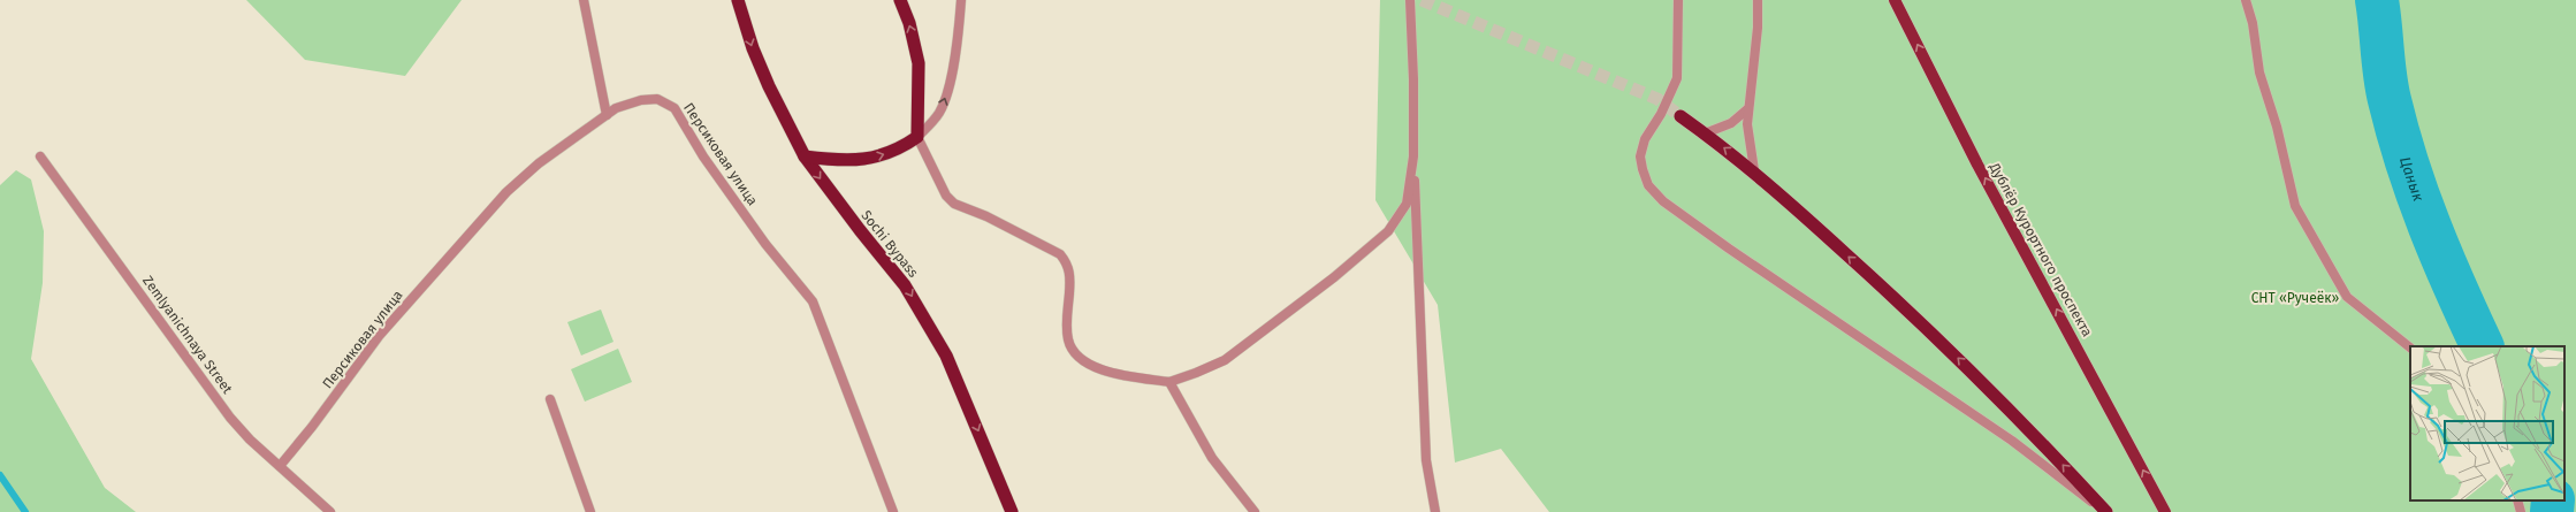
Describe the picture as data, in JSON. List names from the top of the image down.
{
  "streets": {
    "highway": ["Sochi Bypass"],
    "main road": ["Дублёр Курортного проспекта"],
    "street": ["Персиковая улица", "Zemlyanichnaya Street"]
  },
  "crossings": [
    ["Персиковая улица", "Zemlyanichnaya Street"]
  ],
  "one_way": ["Sochi Bypass", "Дублёр Курортного проспекта"],
  "water": ["Цанык"],
  "parks": ["СНТ «Ручеёк»"]
}
